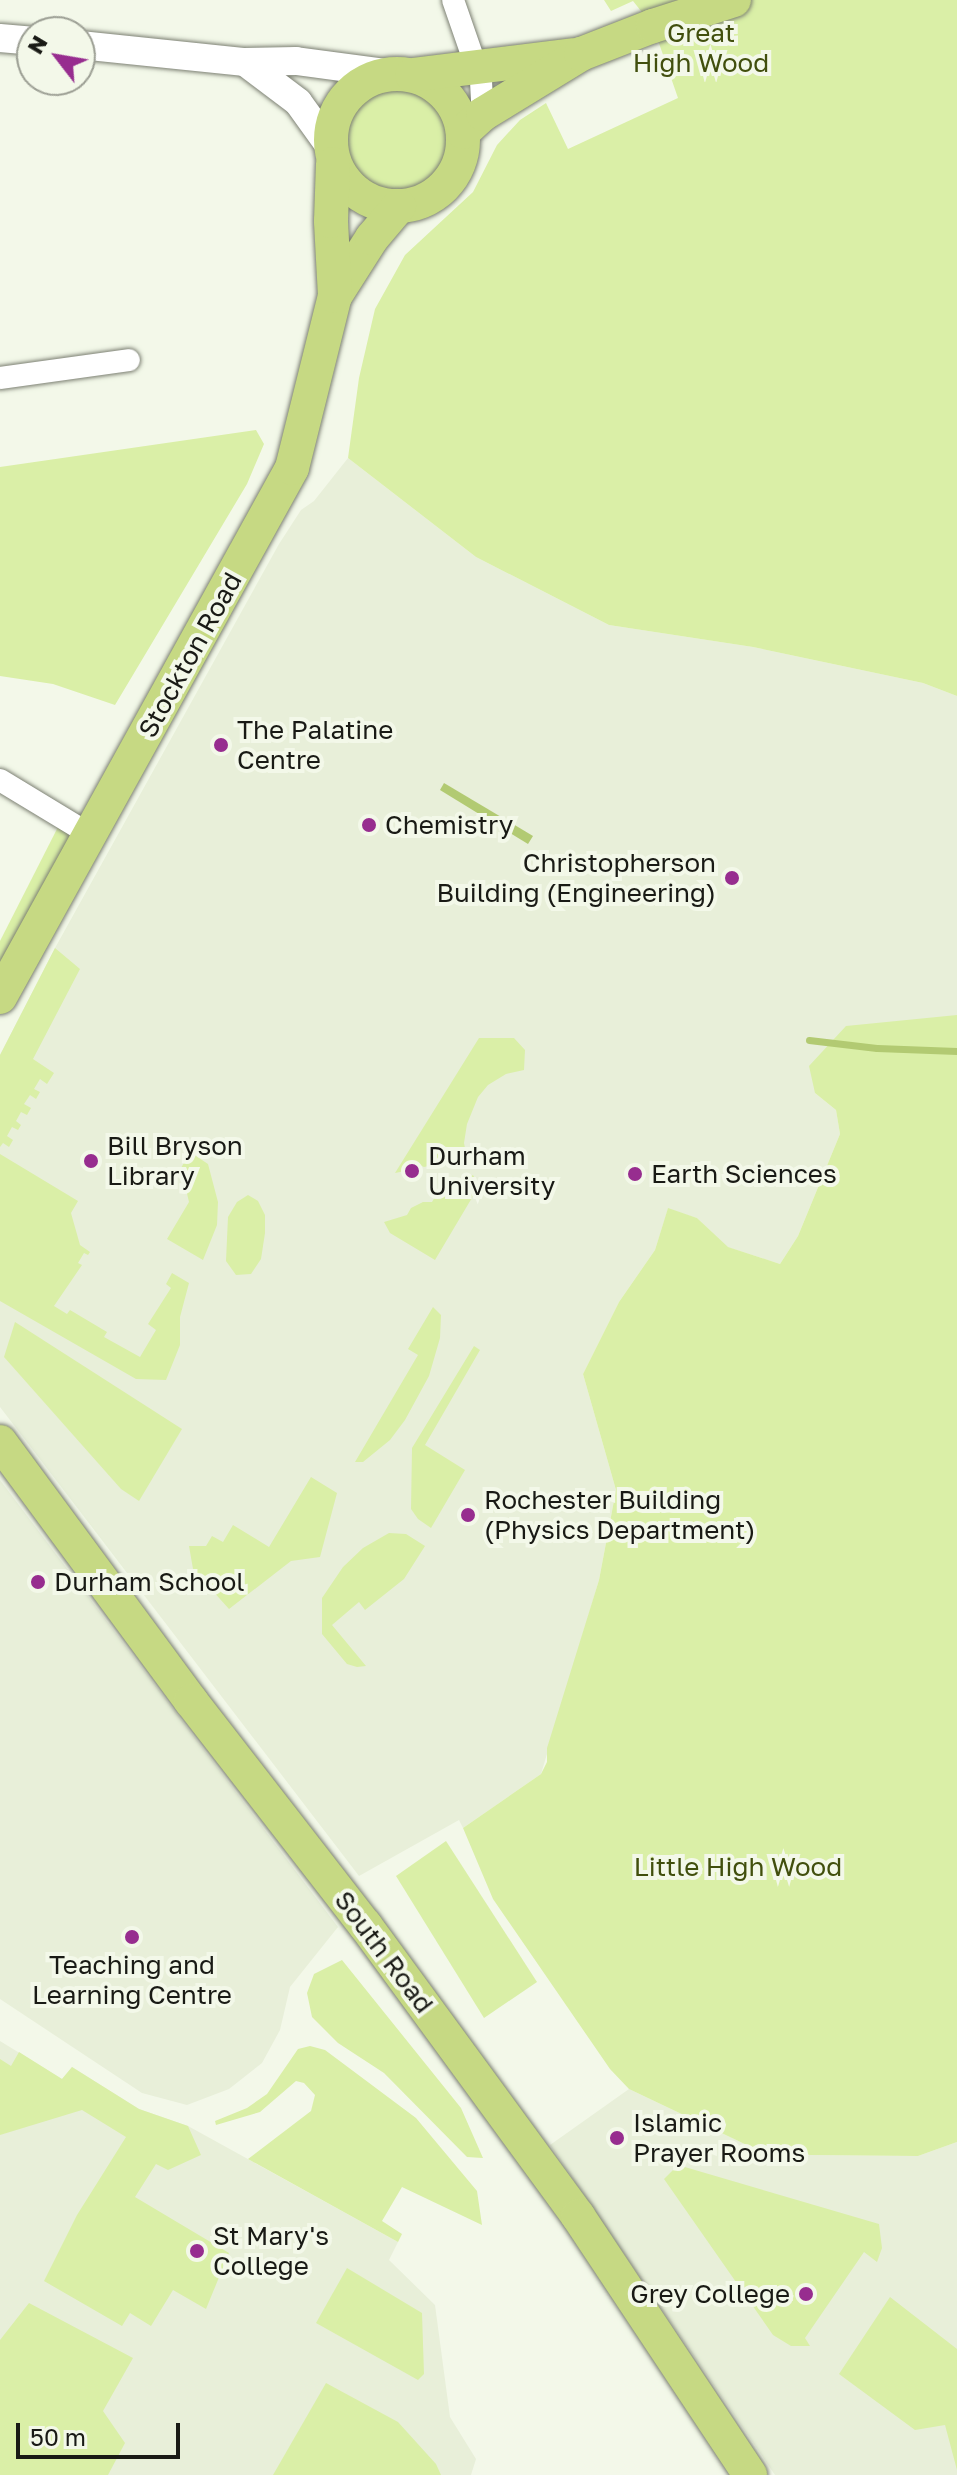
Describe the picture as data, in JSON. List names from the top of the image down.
{
  "streets": {
    "main road": ["Stockton Road", "South Road"]
  },
  "parks": ["Great High Wood", "Little High Wood"],
  "places": [
    "The Palatine Centre",
    "Chemistry",
    "Christopherson Building (Engineering)",
    "Bill Bryson Library",
    "Durham University",
    "Earth Sciences",
    "Rochester Building (Physics Department)",
    "Durham School",
    "Teaching and Learning Centre",
    "Islamic Prayer Rooms",
    "St Mary's College",
    "Grey College"
  ],
  "scale_bar": "50 m",
  "north": "top left"
}
